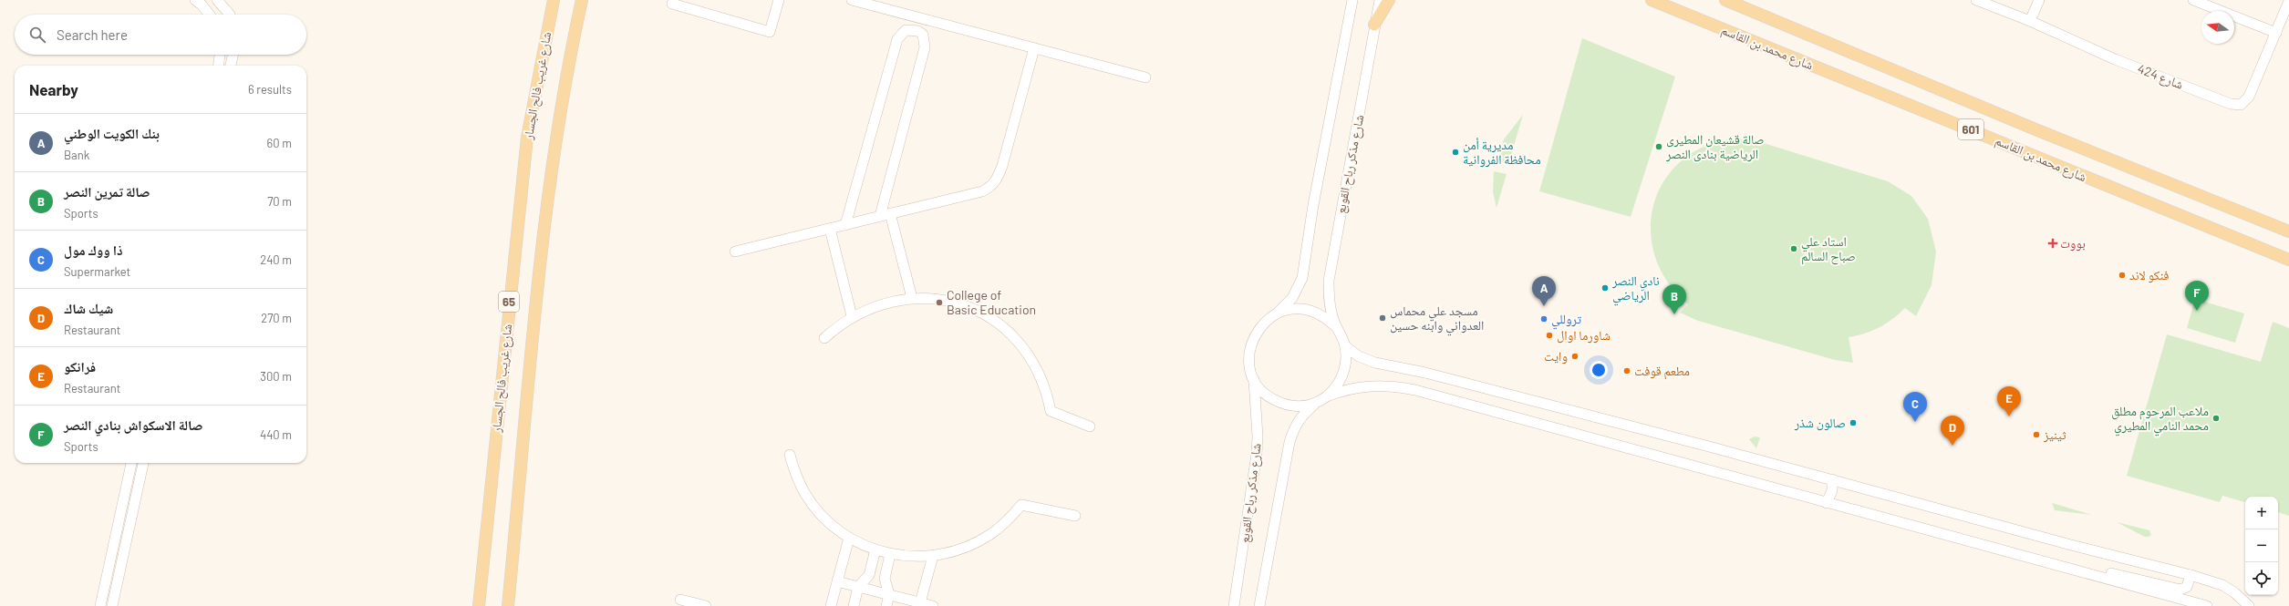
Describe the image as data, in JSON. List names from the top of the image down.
{
  "streets": {
    "main road": [
      "شارع محمد بن القاسم",
      "شارع غريب فالح الجسار",
      "601",
      "65"
    ],
    "street": ["شارع 424", "شارع مذكر رباح القوبع"]
  },
  "places": {
    "other": [
      "صالة قشيعان المطيرى الرياضية بنادى النصر",
      "مديرية أمن محافظة الفروانية",
      "استاد علي صباح السالم",
      "فنكو لاند",
      "نادي النصر الرياضي",
      "College of Basic Education",
      "مسجد علي محماس العدواني وابنه حسين",
      "تروللي",
      "شاورما اوال",
      "وايت",
      "مطعم قوفت",
      "ملاعب المرحوم مطلق محمد النامي المطيري",
      "صالون شذر",
      "ثينيز"
    ],
    "health": ["بووت"]
  },
  "north": "left",
  "page": {
    "search": "Search here",
    "heading": ["Nearby", "6 results"],
    "list": [
      {
        "mark": "A",
        "name": "بنك الكويت الوطني",
        "note": "Bank",
        "value": "60 m"
      },
      {
        "mark": "B",
        "name": "صالة تمرين النصر",
        "note": "Sports",
        "value": "70 m"
      },
      {
        "mark": "C",
        "name": "ذا ووك مول",
        "note": "Supermarket",
        "value": "240 m"
      },
      {
        "mark": "D",
        "name": "شيك شاك",
        "note": "Restaurant",
        "value": "270 m"
      },
      {
        "mark": "E",
        "name": "فرانكو",
        "note": "Restaurant",
        "value": "300 m"
      },
      {
        "mark": "F",
        "name": "صالة الاسكواش بنادي النصر",
        "note": "Sports",
        "value": "440 m"
      }
    ],
    "pins": [
      "A",
      "F",
      "B",
      "E",
      "C",
      "D"
    ],
    "map_buttons": ["+", "−"]
  }
}
